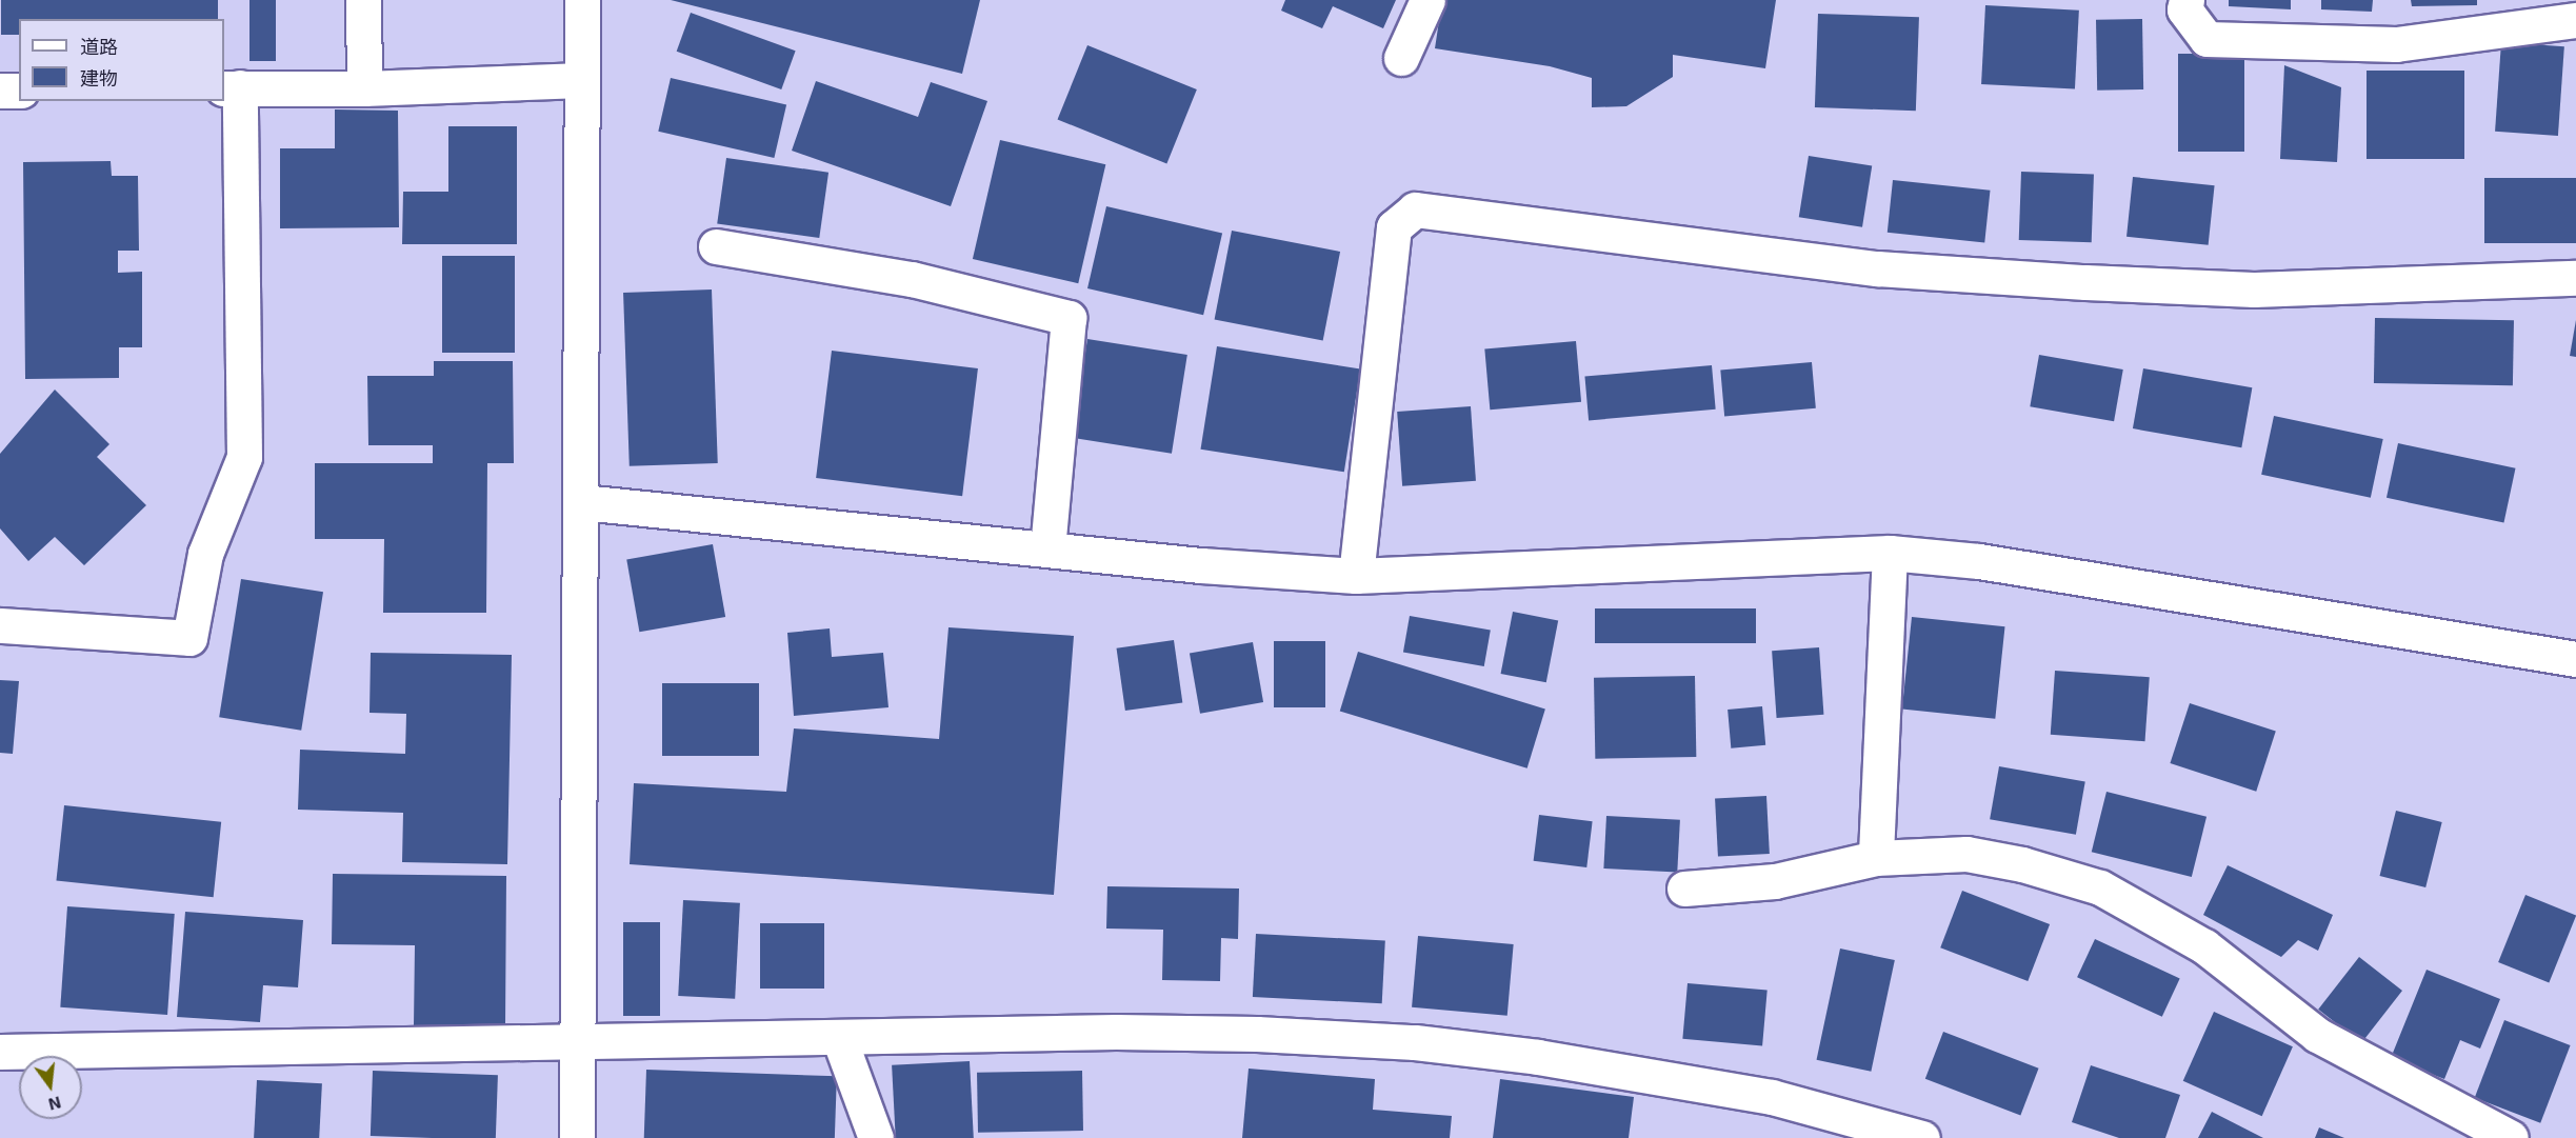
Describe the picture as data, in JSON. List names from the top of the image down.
{
  "legend": ["道路", "建物"],
  "north": "bottom"
}
